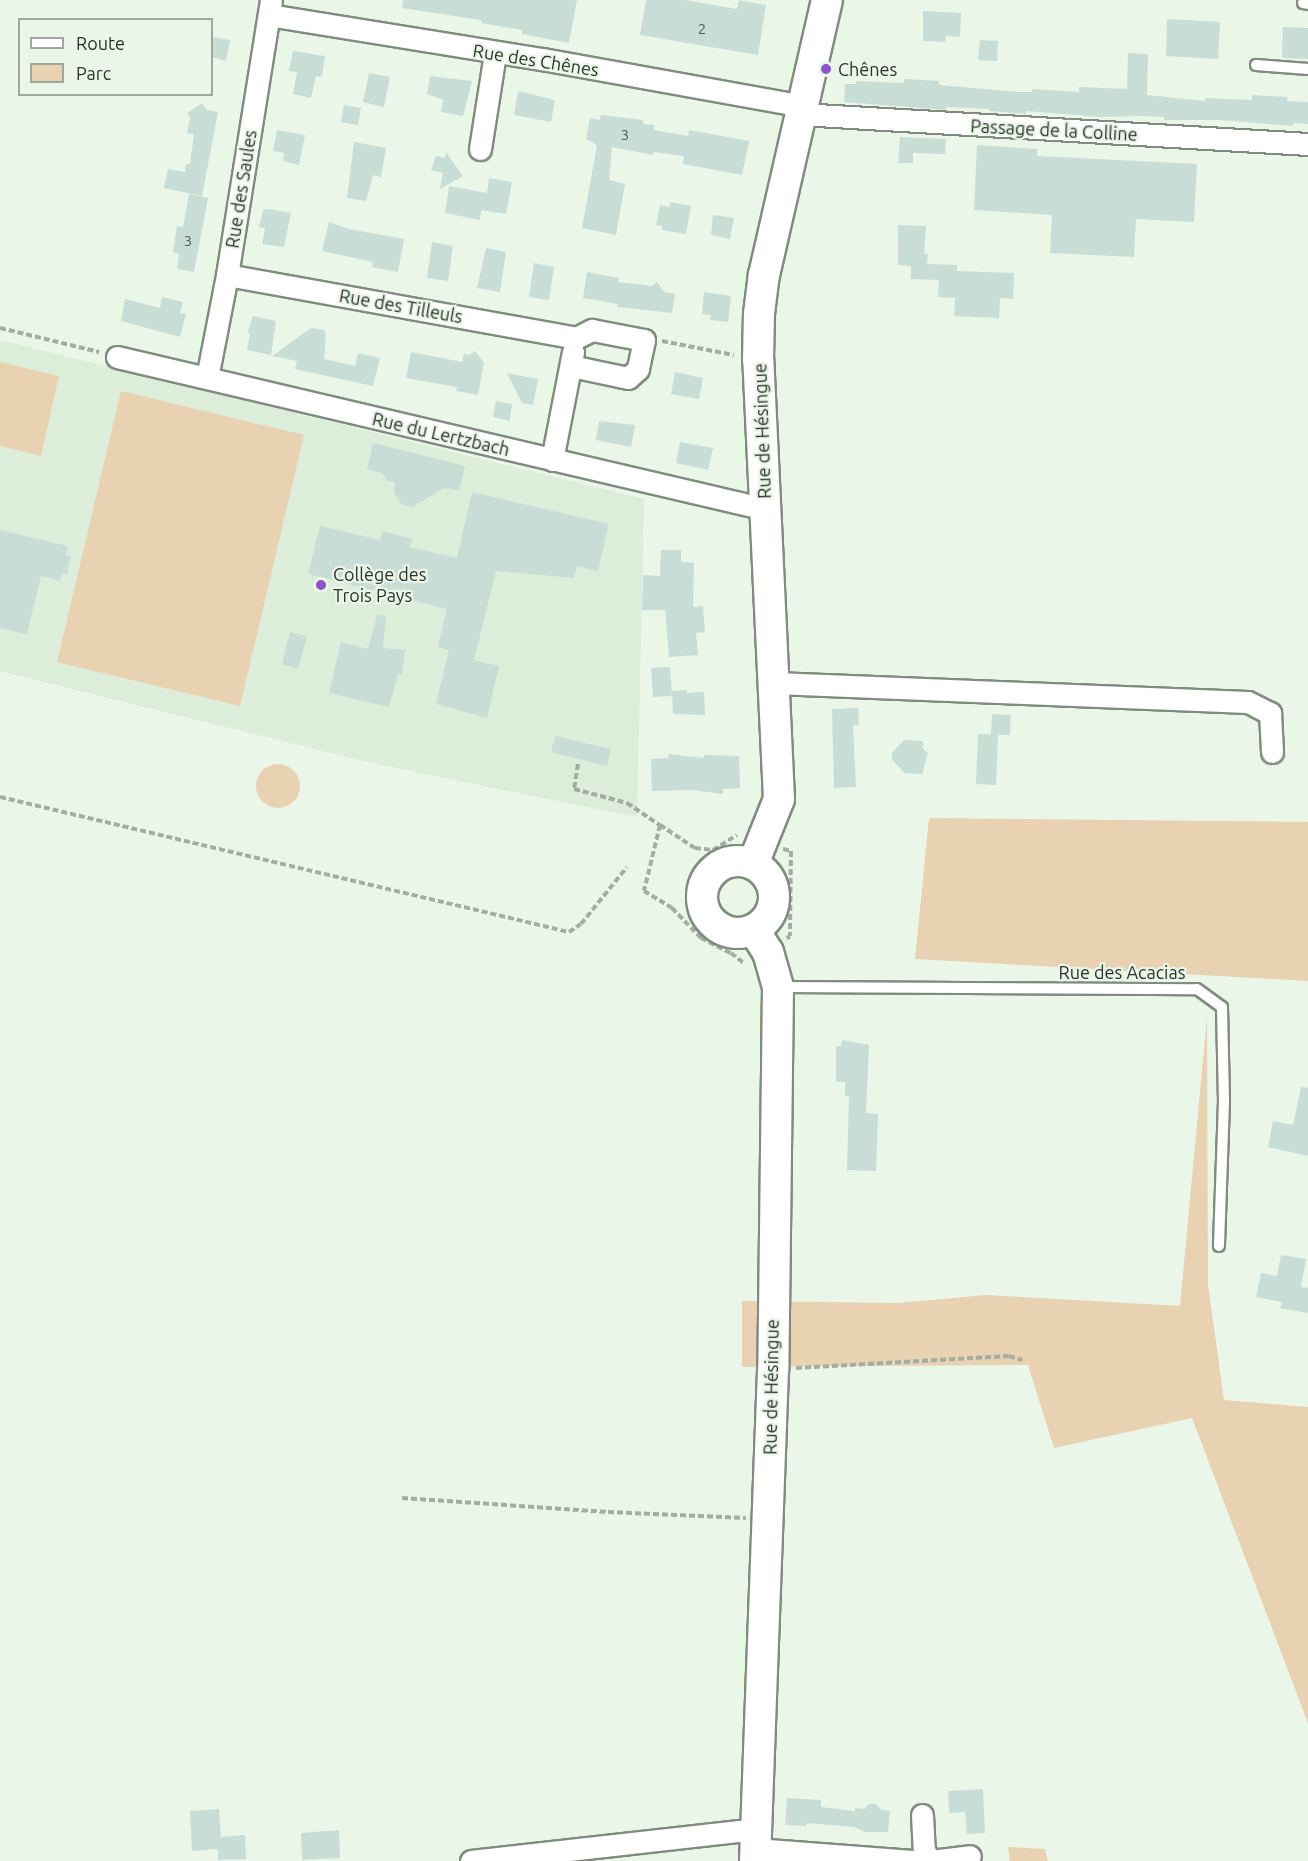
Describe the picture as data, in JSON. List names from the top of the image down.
{
  "streets": {
    "main road": ["Rue de Hésingue"],
    "street": [
      "Rue des Chênes",
      "Passage de la Colline",
      "Rue des Saules",
      "Rue des Tilleuls",
      "Rue du Lertzbach"
    ],
    "lane": ["Rue des Acacias"]
  },
  "crossings": [
    ["Rue des Chênes", "Passage de la Colline"],
    ["Rue des Chênes", "Rue des Saules"],
    ["Rue des Chênes", "Rue de Hésingue"],
    ["Passage de la Colline", "Rue de Hésingue"],
    ["Rue des Saules", "Rue des Tilleuls"],
    ["Rue des Saules", "Rue du Lertzbach"],
    ["Rue de Hésingue", "Rue du Lertzbach"],
    ["Rue de Hésingue", "Rue des Acacias"]
  ],
  "places": ["Chênes", "Collège des Trois Pays"],
  "house_numbers": ["2", "3", "3"],
  "legend": ["Route", "Parc"]
}
